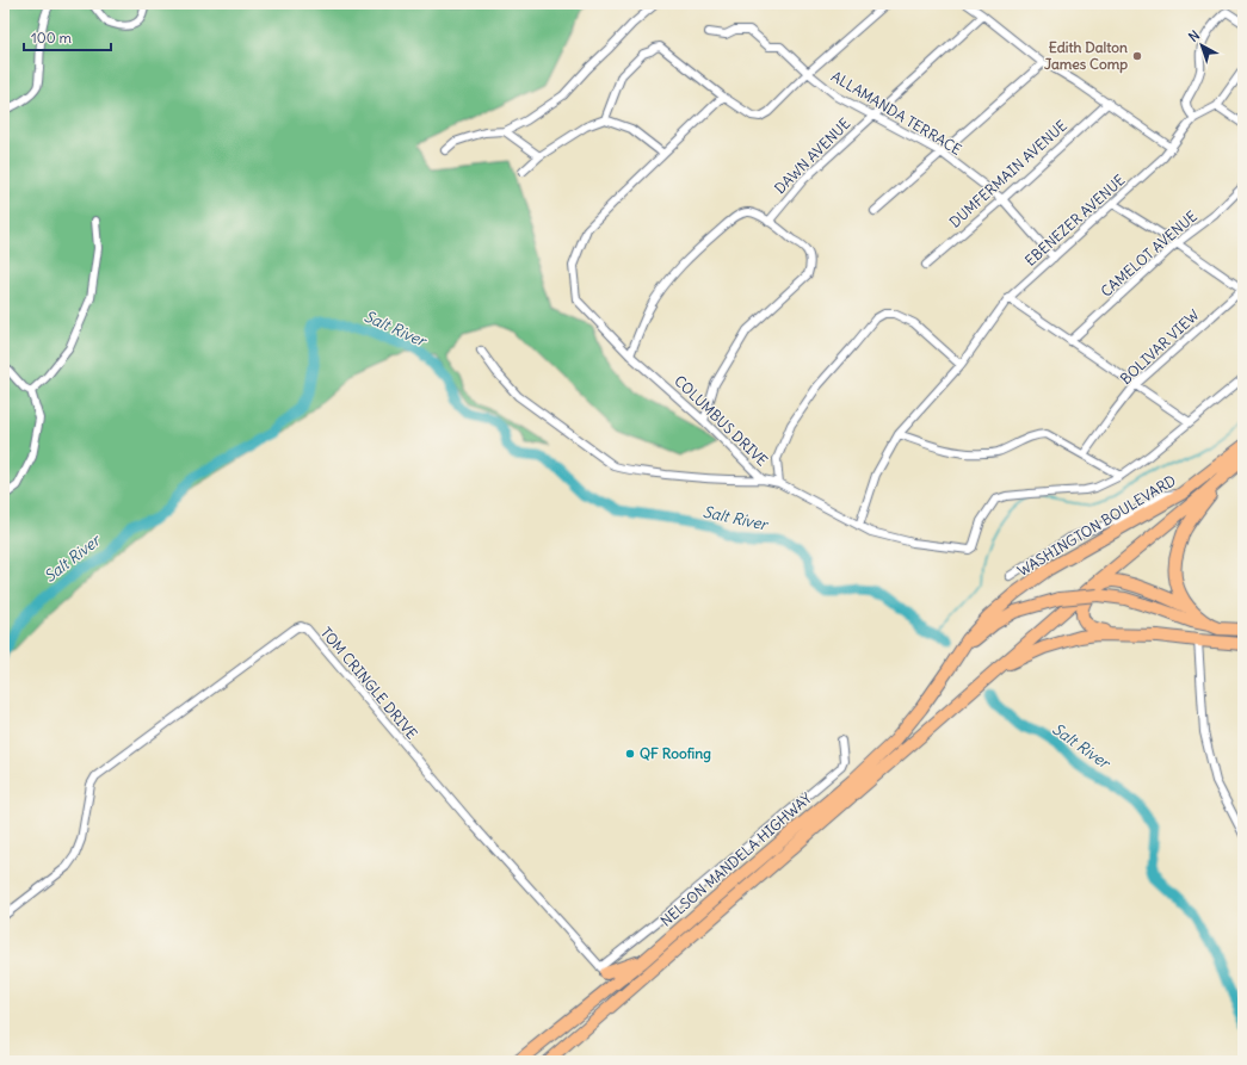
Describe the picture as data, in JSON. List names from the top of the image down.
{
  "streets": {
    "highway": ["WASHINGTON BOULEVARD", "NELSON MANDELA HIGHWAY"],
    "street": [
      "ALLAMANDA TERRACE",
      "DAWN AVENUE",
      "DUMFERMAIN AVENUE",
      "EBENEZER AVENUE",
      "CAMELOT AVENUE",
      "BOLIVAR VIEW",
      "COLUMBUS DRIVE",
      "TOM CRINGLE DRIVE"
    ]
  },
  "crossings": [
    ["ALLAMANDA TERRACE", "DAWN AVENUE"],
    ["ALLAMANDA TERRACE", "DUMFERMAIN AVENUE"],
    ["ALLAMANDA TERRACE", "EBENEZER AVENUE"],
    ["EBENEZER AVENUE", "COLUMBUS DRIVE"],
    ["WASHINGTON BOULEVARD", "NELSON MANDELA HIGHWAY"]
  ],
  "water": ["Salt River"],
  "places": ["Edith Dalton James Comp", "QF Roofing"],
  "scale_bar": "100 m",
  "north": "top left"
}
